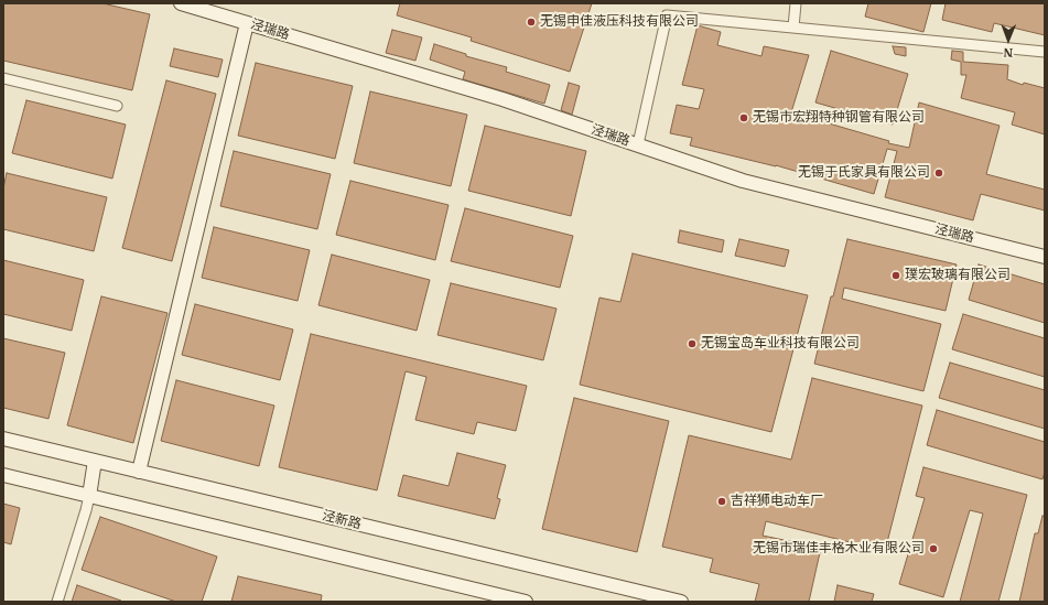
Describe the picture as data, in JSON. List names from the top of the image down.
{
  "streets": {
    "street": ["泾瑞路", "泾新路"]
  },
  "places": [
    "无锡申佳液压科技有限公司",
    "无锡市宏翔特种钢管有限公司",
    "无锡于氏家具有限公司",
    "璞宏玻璃有限公司",
    "无锡宝岛车业科技有限公司",
    "吉祥狮电动车厂",
    "无锡市瑞佳丰格木业有限公司"
  ],
  "north": "bottom"
}
